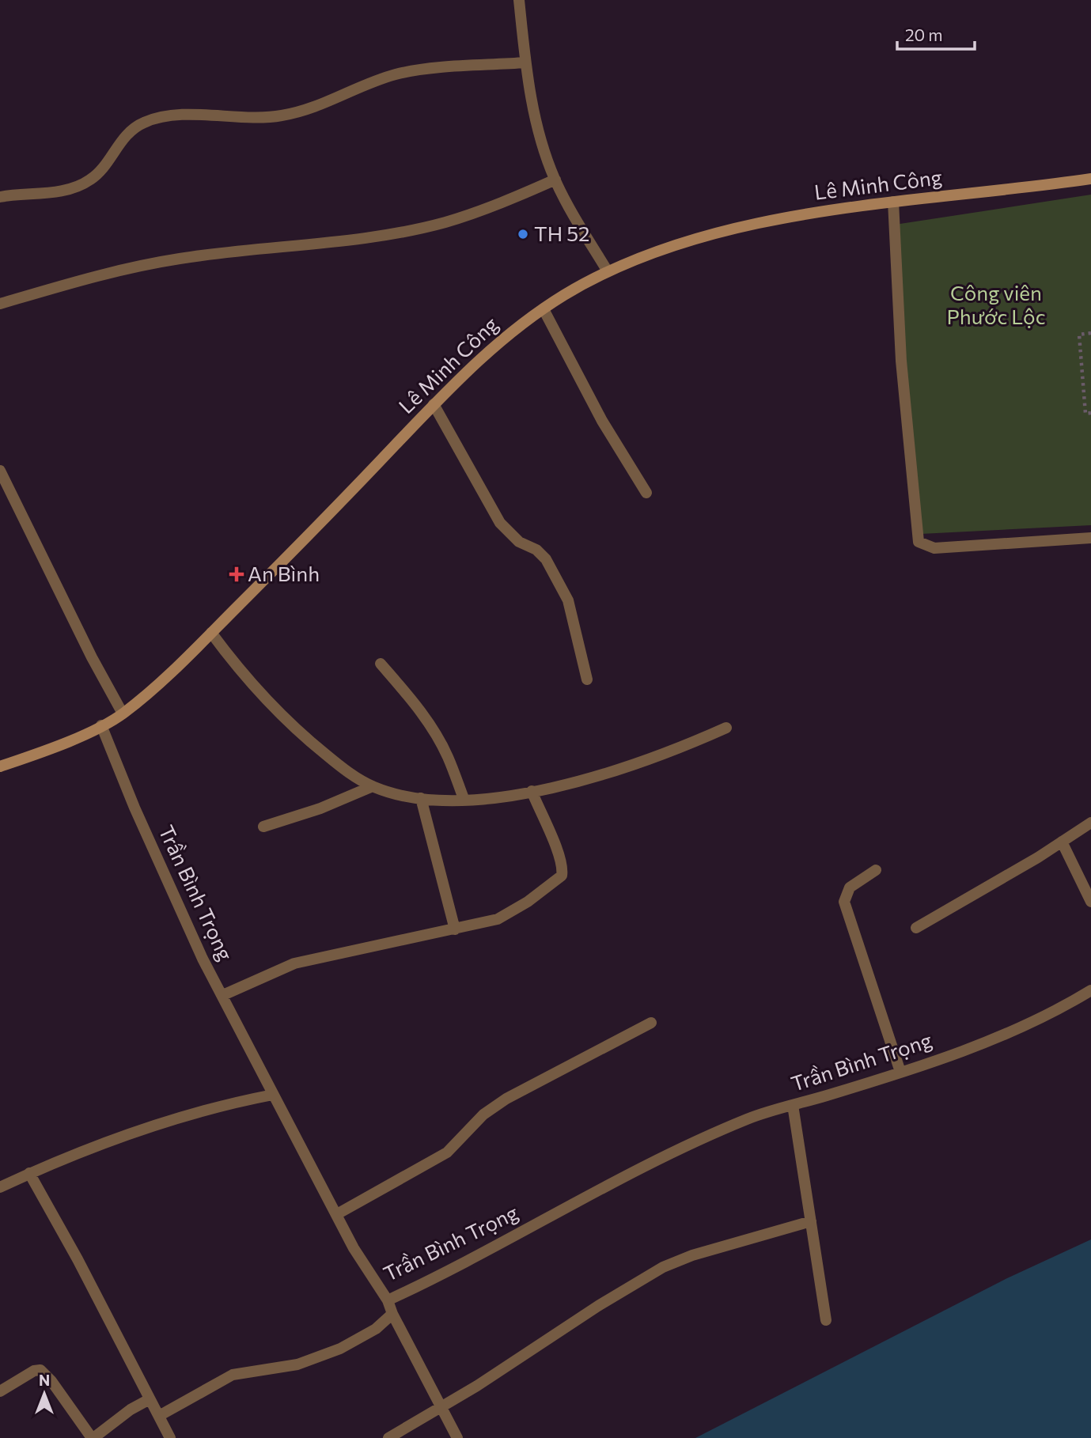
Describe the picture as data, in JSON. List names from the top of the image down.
{
  "streets": {
    "main road": ["Lê Minh Công"],
    "street": ["Trần Bình Trọng"]
  },
  "crossings": [
    ["Lê Minh Công", "Trần Bình Trọng"]
  ],
  "parks": ["Công viên Phước Lộc"],
  "places": {
    "other": ["TH 52"],
    "health": ["An Bình"]
  },
  "scale_bar": "20 m",
  "north": "top"
}
